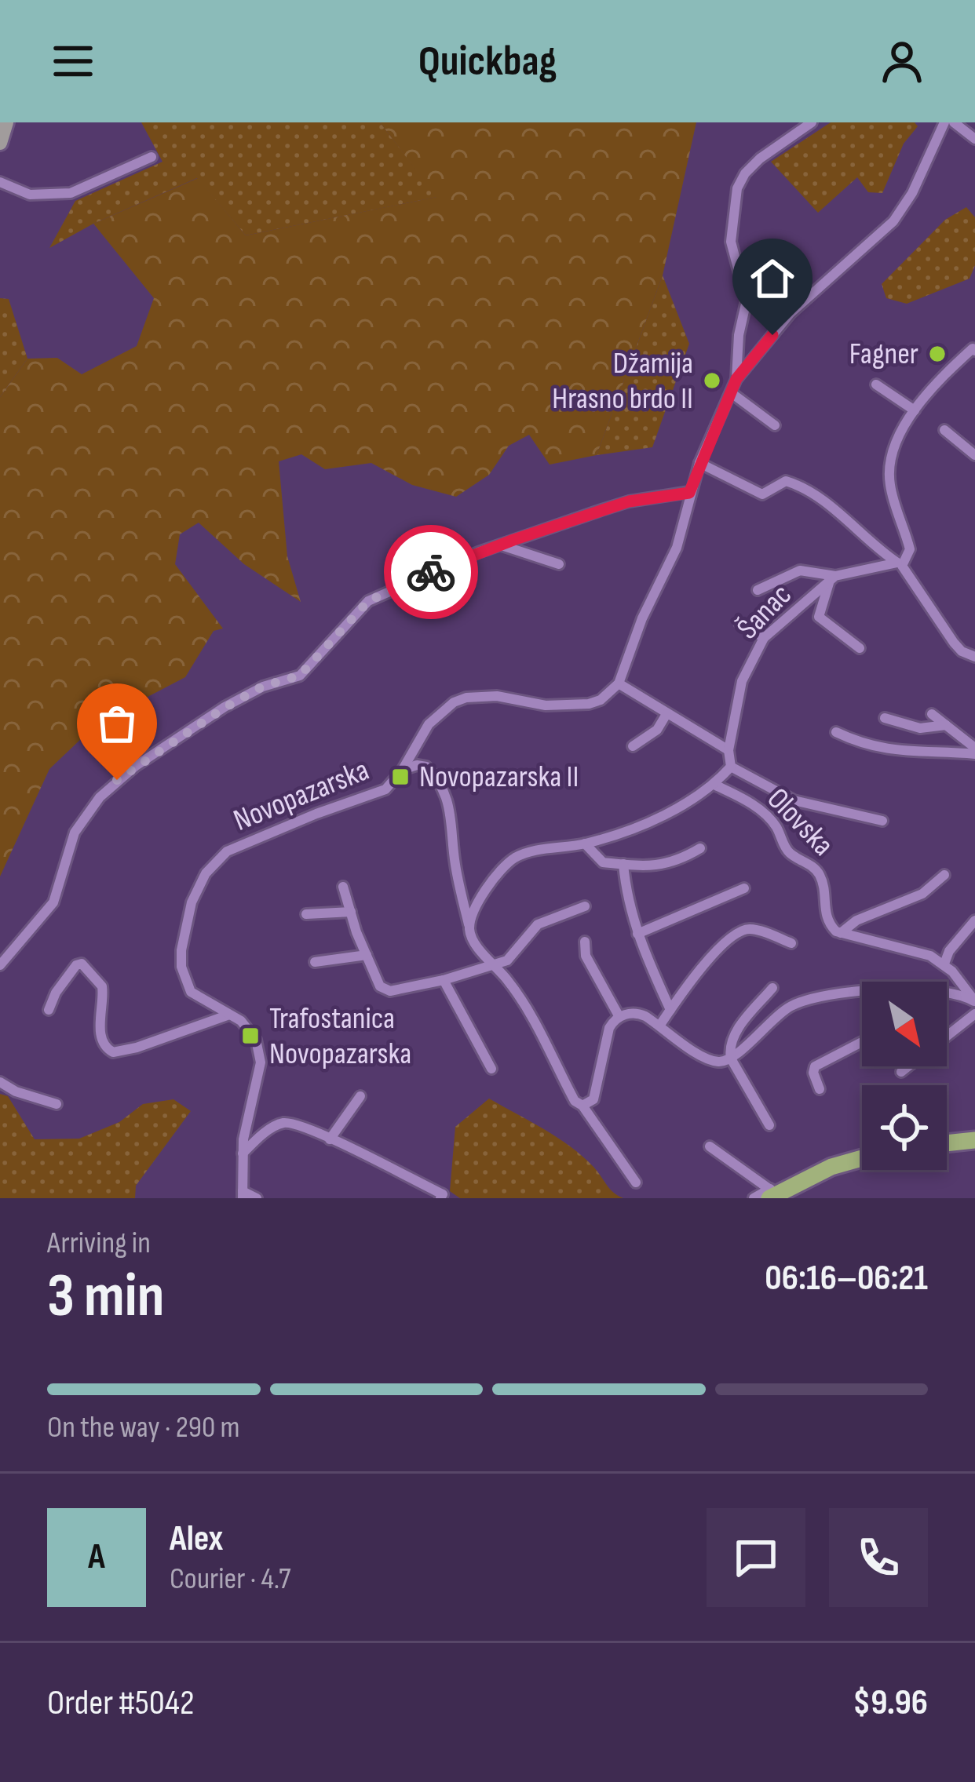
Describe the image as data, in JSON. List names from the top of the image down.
{
  "streets": {
    "street": ["Šanac", "Novopazarska", "Olovska"]
  },
  "places": {
    "other": ["Fagner", "Džamija Hrasno brdo II"],
    "transit": ["Novopazarska II", "Trafostanica Novopazarska"]
  },
  "north": "bottom right",
  "page": {
    "header": "Quickbag",
    "heading": ["3 min", "Arriving in", "06:16–06:21"],
    "panel": [
      "Alex",
      "Courier · 4.7",
      "Order #5042",
      "$9.96"
    ],
    "bar": "On the way · 290 m",
    "round": "A"
  }
}
